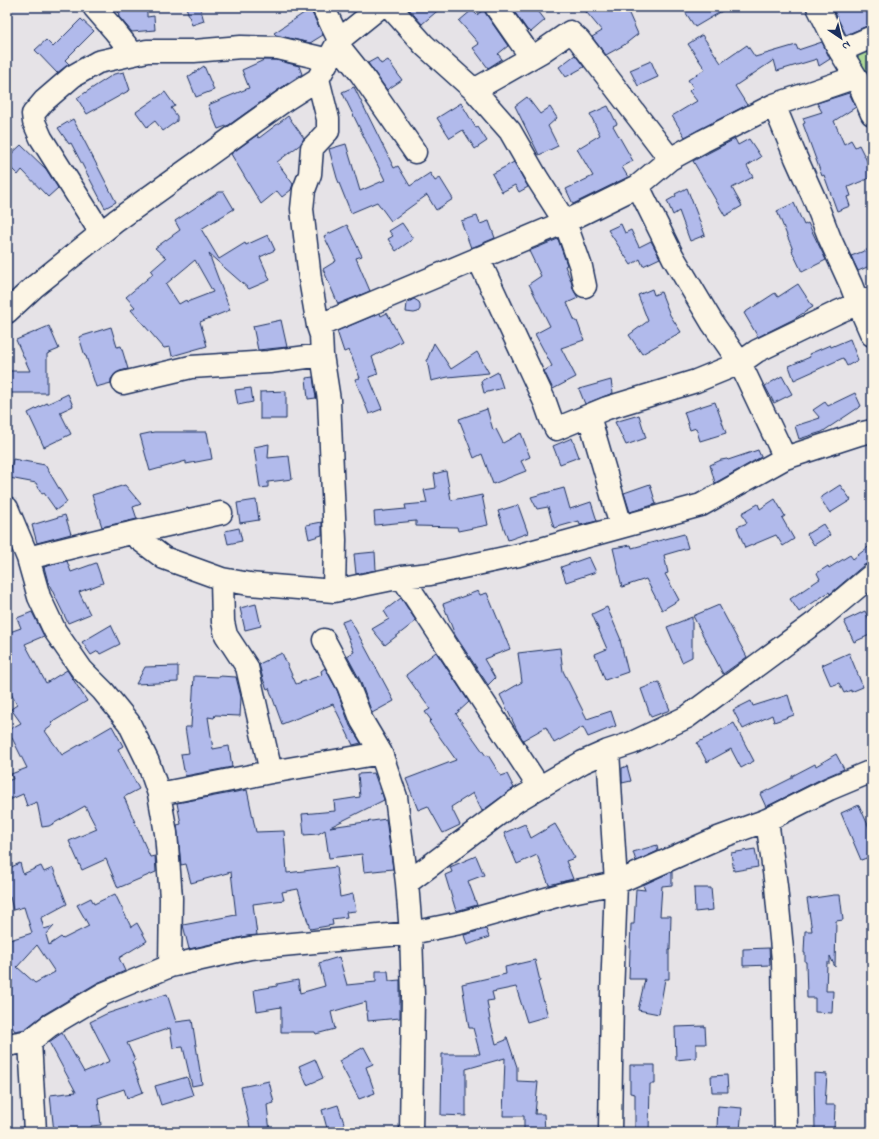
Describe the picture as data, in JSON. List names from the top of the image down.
{
  "north": "bottom right"
}
